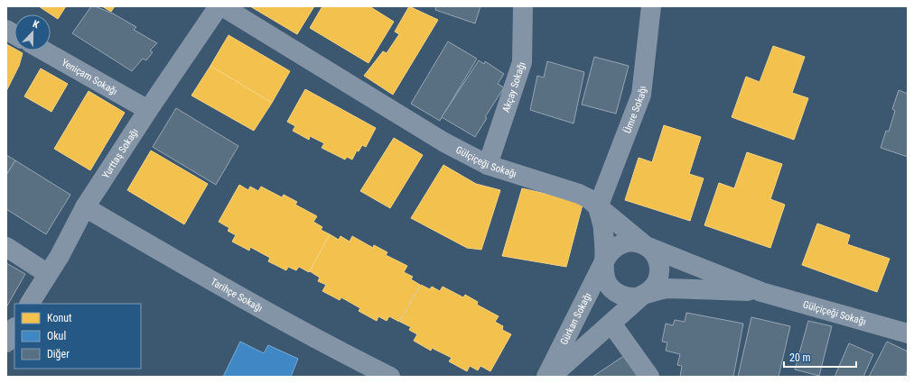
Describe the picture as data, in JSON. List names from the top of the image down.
{
  "streets": {
    "street": [
      "Yeniçam Sokağı",
      "Akçay Sokağı",
      "Ümre Sokağı",
      "Yurttaş Sokağı",
      "Gülçiçeği Sokağı",
      "Tarihçe Sokağı",
      "Gürkan Sokağı"
    ]
  },
  "crossings": [
    ["Yeniçam Sokağı", "Yurttaş Sokağı"],
    ["Akçay Sokağı", "Gülçiçeği Sokağı"],
    ["Ümre Sokağı", "Gülçiçeği Sokağı"],
    ["Yurttaş Sokağı", "Tarihçe Sokağı"],
    ["Gülçiçeği Sokağı", "Gürkan Sokağı"]
  ],
  "legend": ["Konut", "Okul", "Diğer"],
  "scale_bar": "20 m",
  "north": "top"
}
